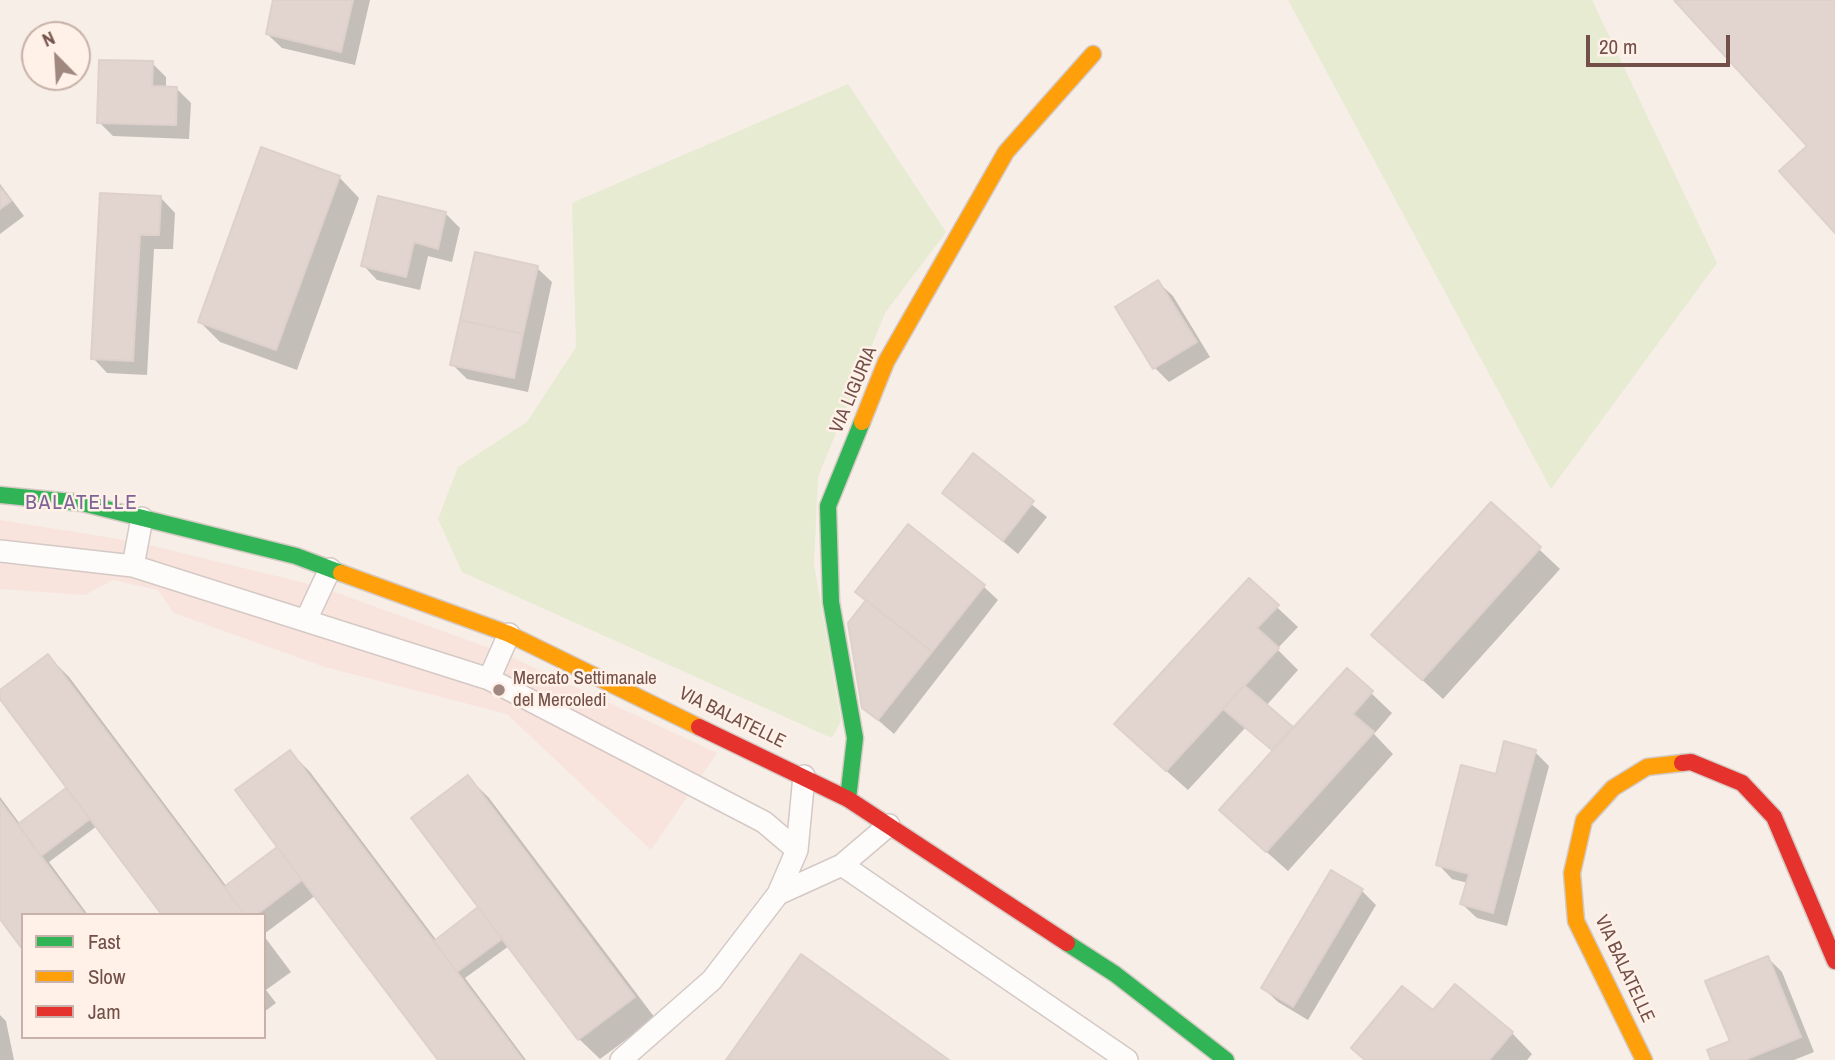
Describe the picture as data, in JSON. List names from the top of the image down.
{
  "streets": {
    "street": ["VIA LIGURIA", "VIA BALATELLE"]
  },
  "crossings": [
    ["VIA LIGURIA", "VIA BALATELLE"]
  ],
  "districts": ["BALATELLE"],
  "places": ["Mercato Settimanale del Mercoledi"],
  "legend": ["Fast", "Slow", "Jam"],
  "scale_bar": "20 m",
  "north": "top left"
}
